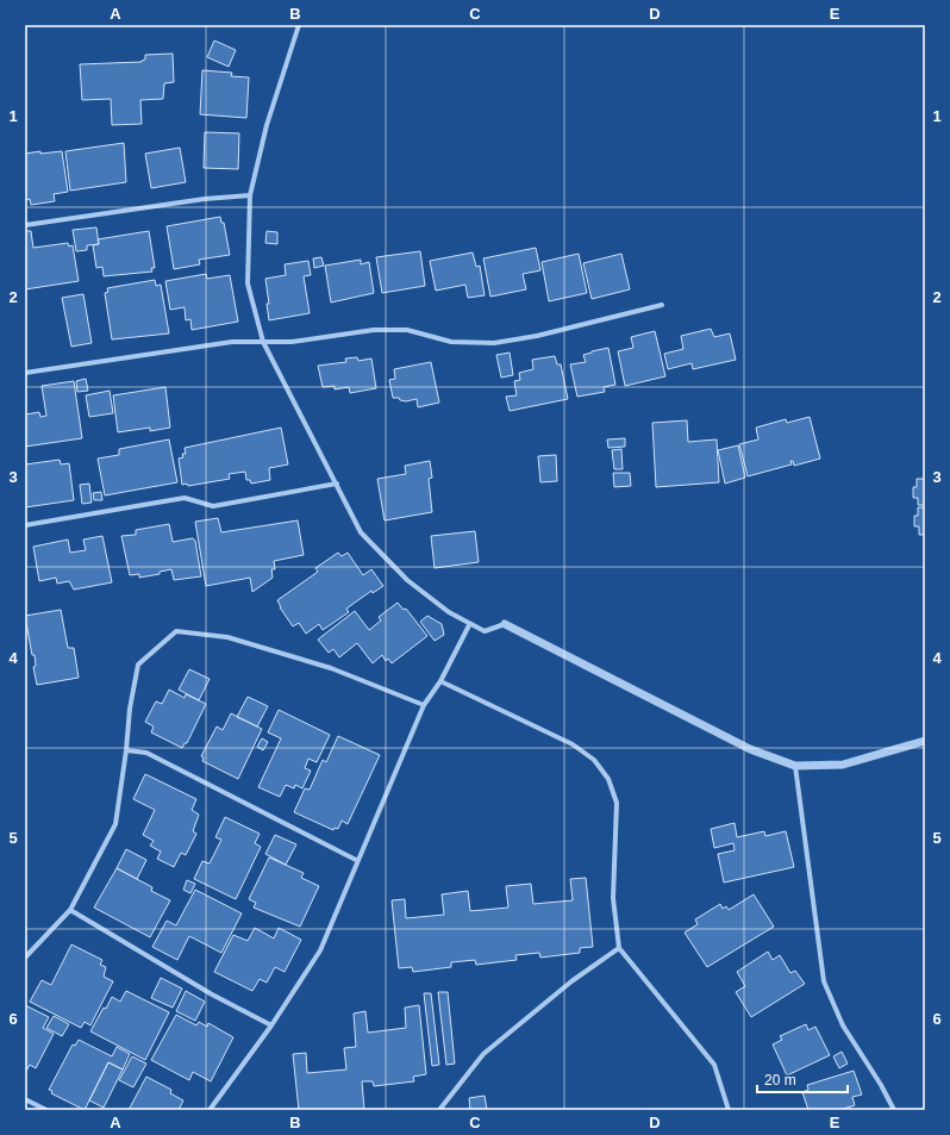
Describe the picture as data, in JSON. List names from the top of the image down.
{
  "scale_bar": "20 m",
  "grid": {
    "columns": [
      "A",
      "B",
      "C",
      "D",
      "E"
    ],
    "rows": [
      "1",
      "2",
      "3",
      "4",
      "5",
      "6"
    ]
  }
}
